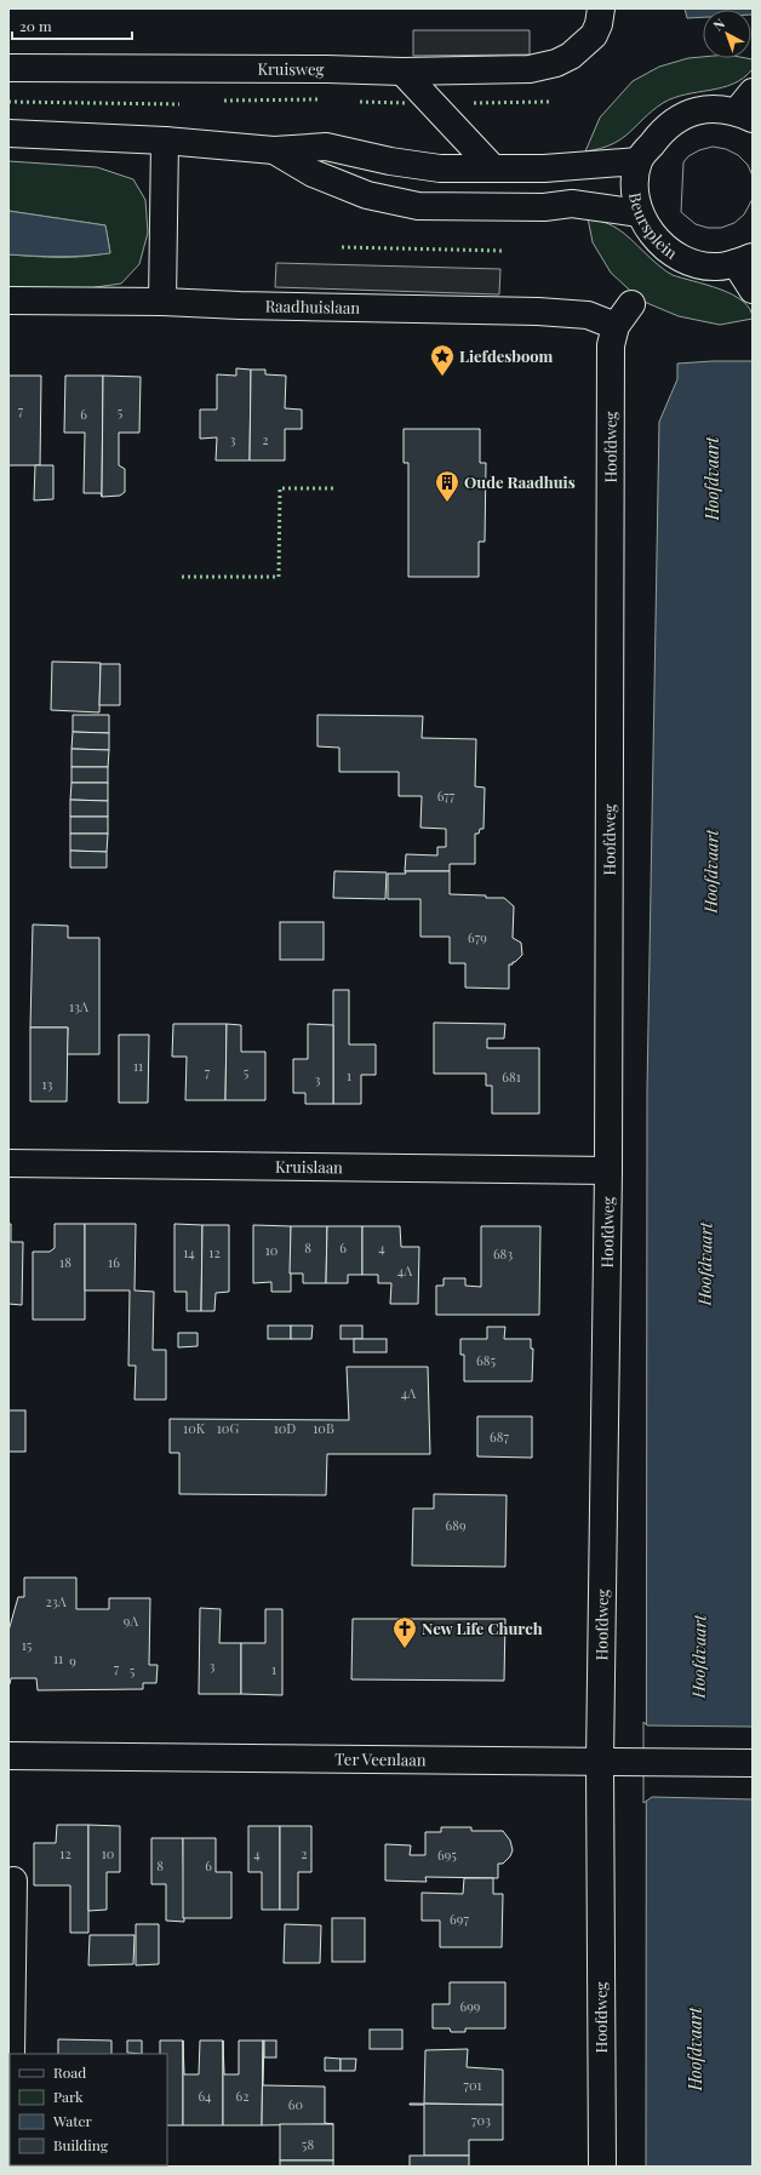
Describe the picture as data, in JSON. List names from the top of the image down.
{
  "streets": {
    "street": [
      "Kruisweg",
      "Beursplein",
      "Raadhuislaan",
      "Hoofdweg",
      "Kruislaan",
      "Ter Veenlaan"
    ]
  },
  "crossings": [
    ["Raadhuislaan", "Hoofdweg"],
    ["Hoofdweg", "Kruislaan"],
    ["Hoofdweg", "Ter Veenlaan"]
  ],
  "water": ["Hoofdvaart"],
  "places": {
    "place": ["Liefdesboom"],
    "building": ["Oude Raadhuis"],
    "church": ["New Life Church"]
  },
  "house_numbers": [
    "7",
    "5",
    "6",
    "3",
    "2",
    "677",
    "679",
    "13A",
    "11",
    "7",
    "5",
    "1",
    "681",
    "3",
    "13",
    "8",
    "6",
    "4",
    "10",
    "14",
    "12",
    "683",
    "18",
    "16",
    "4A",
    "685",
    "4A",
    "10K",
    "10G",
    "10D",
    "10B",
    "687",
    "689",
    "23A",
    "9A",
    "15",
    "11",
    "9",
    "3",
    "7",
    "1",
    "5",
    "12",
    "10",
    "4",
    "2",
    "695",
    "8",
    "6",
    "697",
    "699",
    "701",
    "64",
    "62",
    "60",
    "703",
    "58"
  ],
  "legend": [
    "Road",
    "Park",
    "Water",
    "Building"
  ],
  "scale_bar": "20 m",
  "north": "top left"
}
